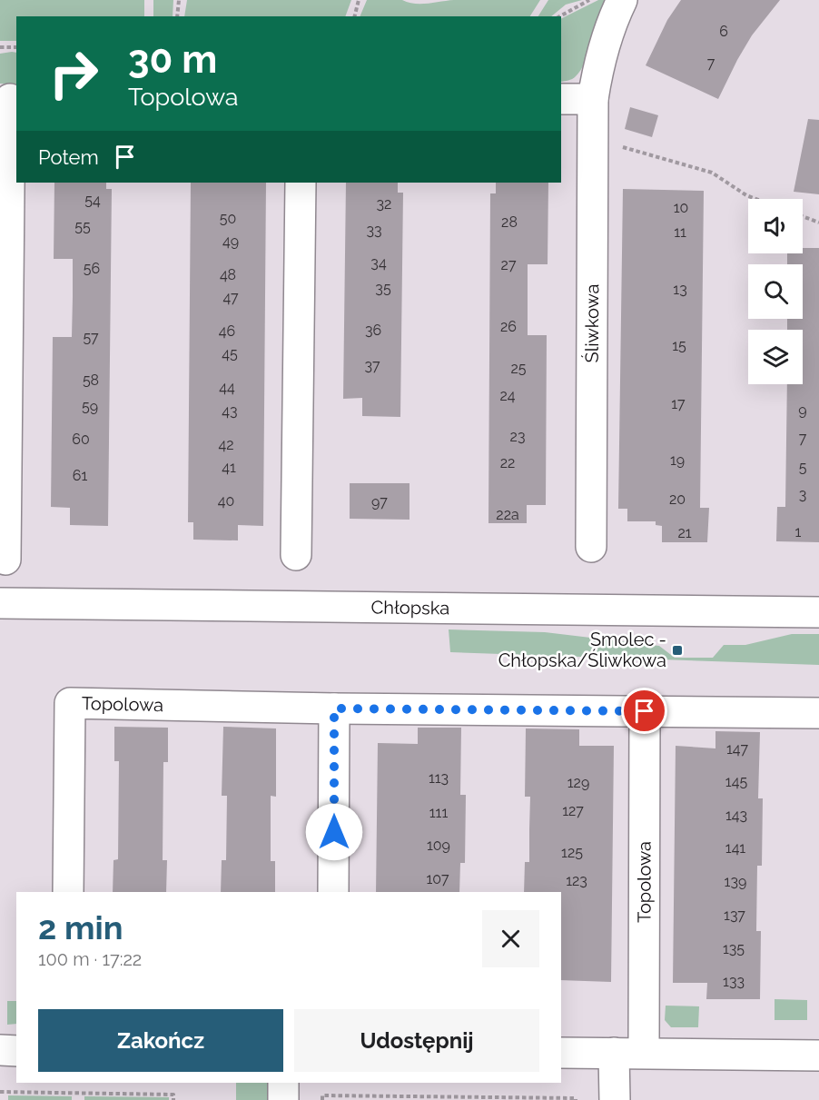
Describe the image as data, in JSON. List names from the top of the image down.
{
  "streets": {
    "street": ["Śliwkowa", "Chłopska", "Topolowa"]
  },
  "places": {
    "transit": ["Smolec - Chłopska/Śliwkowa"]
  },
  "house_numbers": [
    "6",
    "7",
    "54",
    "32",
    "10",
    "50",
    "28",
    "55",
    "33",
    "11",
    "49",
    "34",
    "27",
    "56",
    "48",
    "35",
    "13",
    "47",
    "26",
    "36",
    "46",
    "57",
    "15",
    "45",
    "37",
    "25",
    "58",
    "44",
    "24",
    "17",
    "59",
    "9",
    "43",
    "23",
    "7",
    "60",
    "42",
    "19",
    "22",
    "41",
    "5",
    "61",
    "3",
    "20",
    "40",
    "97",
    "22a",
    "1",
    "21",
    "147",
    "113",
    "145",
    "129",
    "127",
    "111",
    "143",
    "109",
    "141",
    "125",
    "107",
    "123",
    "139",
    "137",
    "135",
    "133"
  ],
  "page": {
    "turn": ["30 m", "Topolowa"],
    "then": "Potem",
    "heading": ["2 min", "100 m · 17:22"],
    "buttons": ["Zakończ", "Udostępnij"]
  }
}
